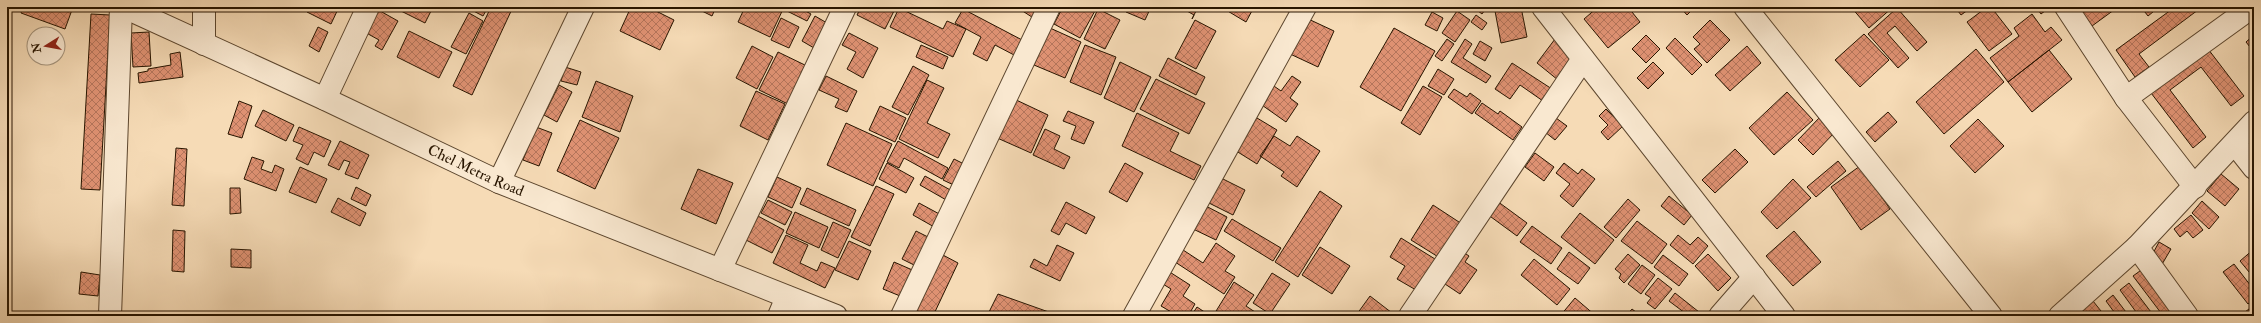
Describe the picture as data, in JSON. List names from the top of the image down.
{
  "streets": {
    "street": ["Chel Metra Road"]
  },
  "north": "left"
}
